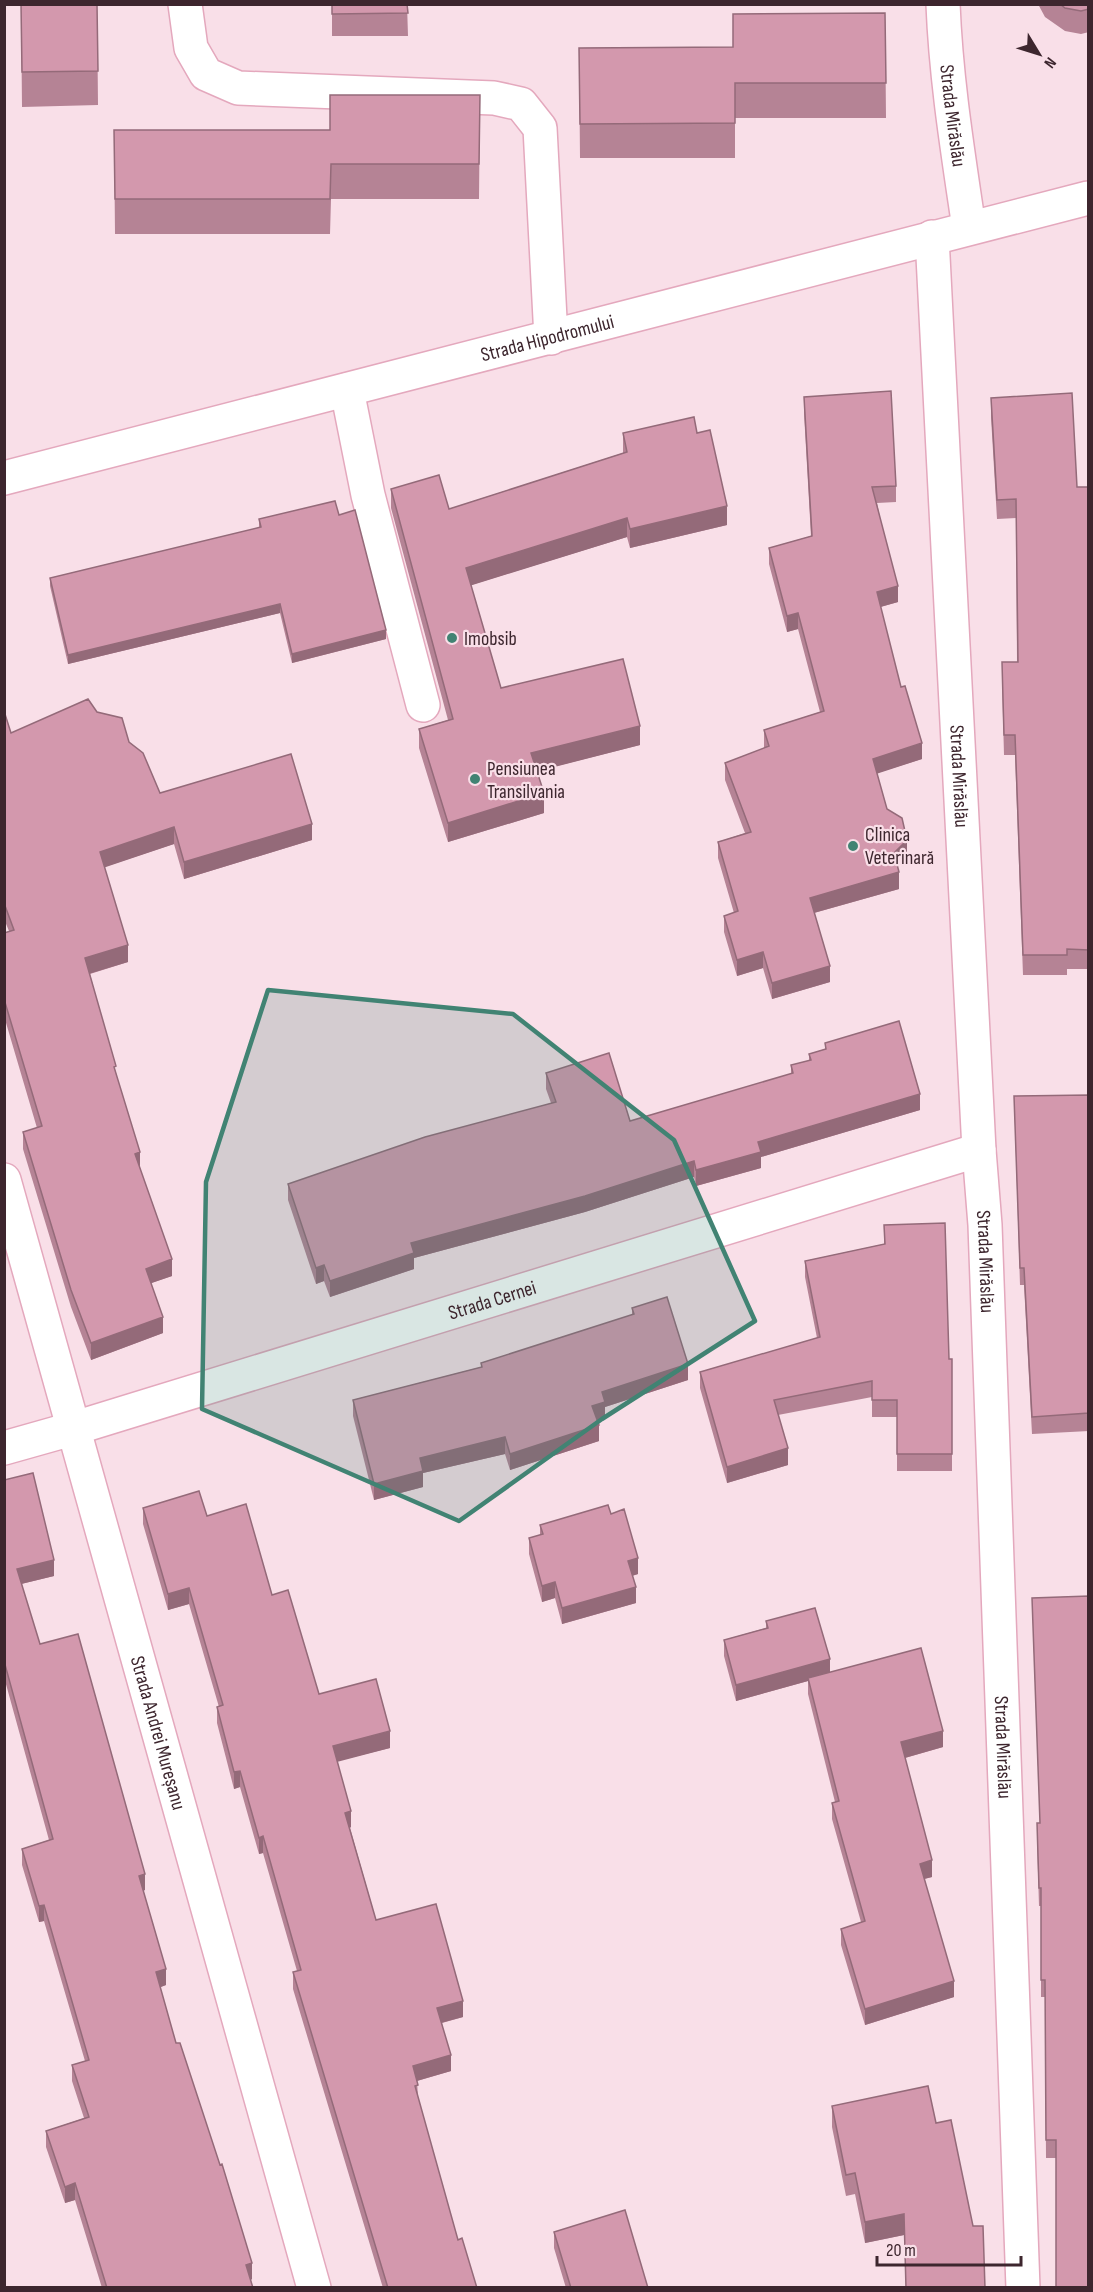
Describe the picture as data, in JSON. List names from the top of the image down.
{
  "streets": {
    "street": [
      "Strada Mirăslău",
      "Strada Hipodromului",
      "Strada Cernei",
      "Strada Andrei Mureșanu"
    ]
  },
  "crossings": [
    ["Strada Mirăslău", "Strada Hipodromului"],
    ["Strada Mirăslău", "Strada Cernei"],
    ["Strada Cernei", "Strada Andrei Mureșanu"]
  ],
  "places": ["Imobsib", "Pensiunea Transilvania", "Clinica Veterinară"],
  "scale_bar": "20 m",
  "north": "bottom right"
}
